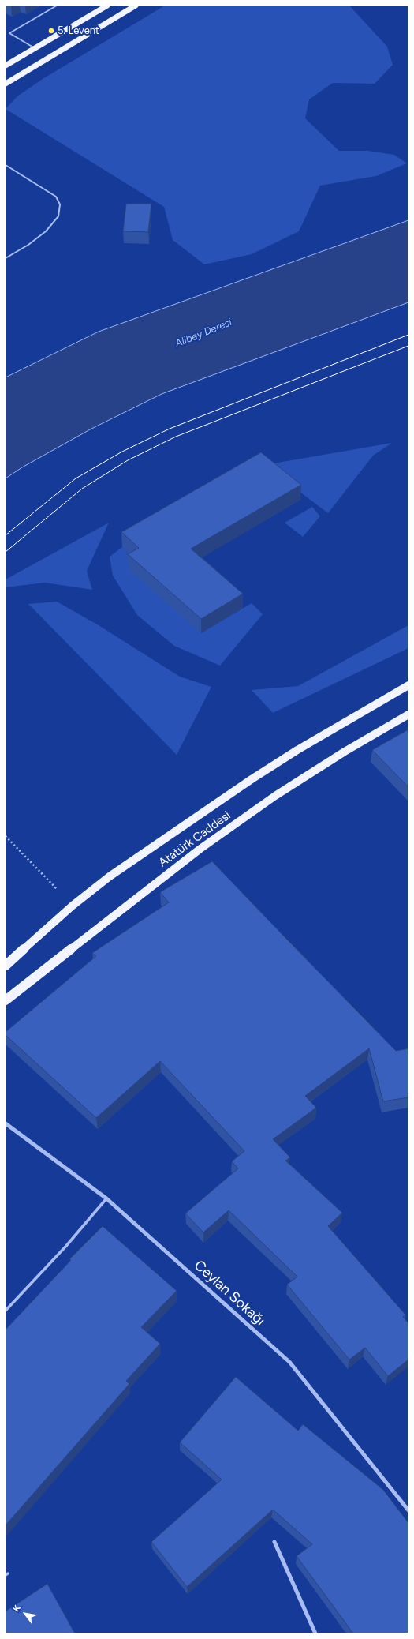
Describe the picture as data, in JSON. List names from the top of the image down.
{
  "streets": {
    "main road": ["Atatürk Caddesi"],
    "street": ["Ceylan Sokağı"]
  },
  "water": ["Alibey Deresi"],
  "places": ["5. Levent"],
  "north": "top left"
}
